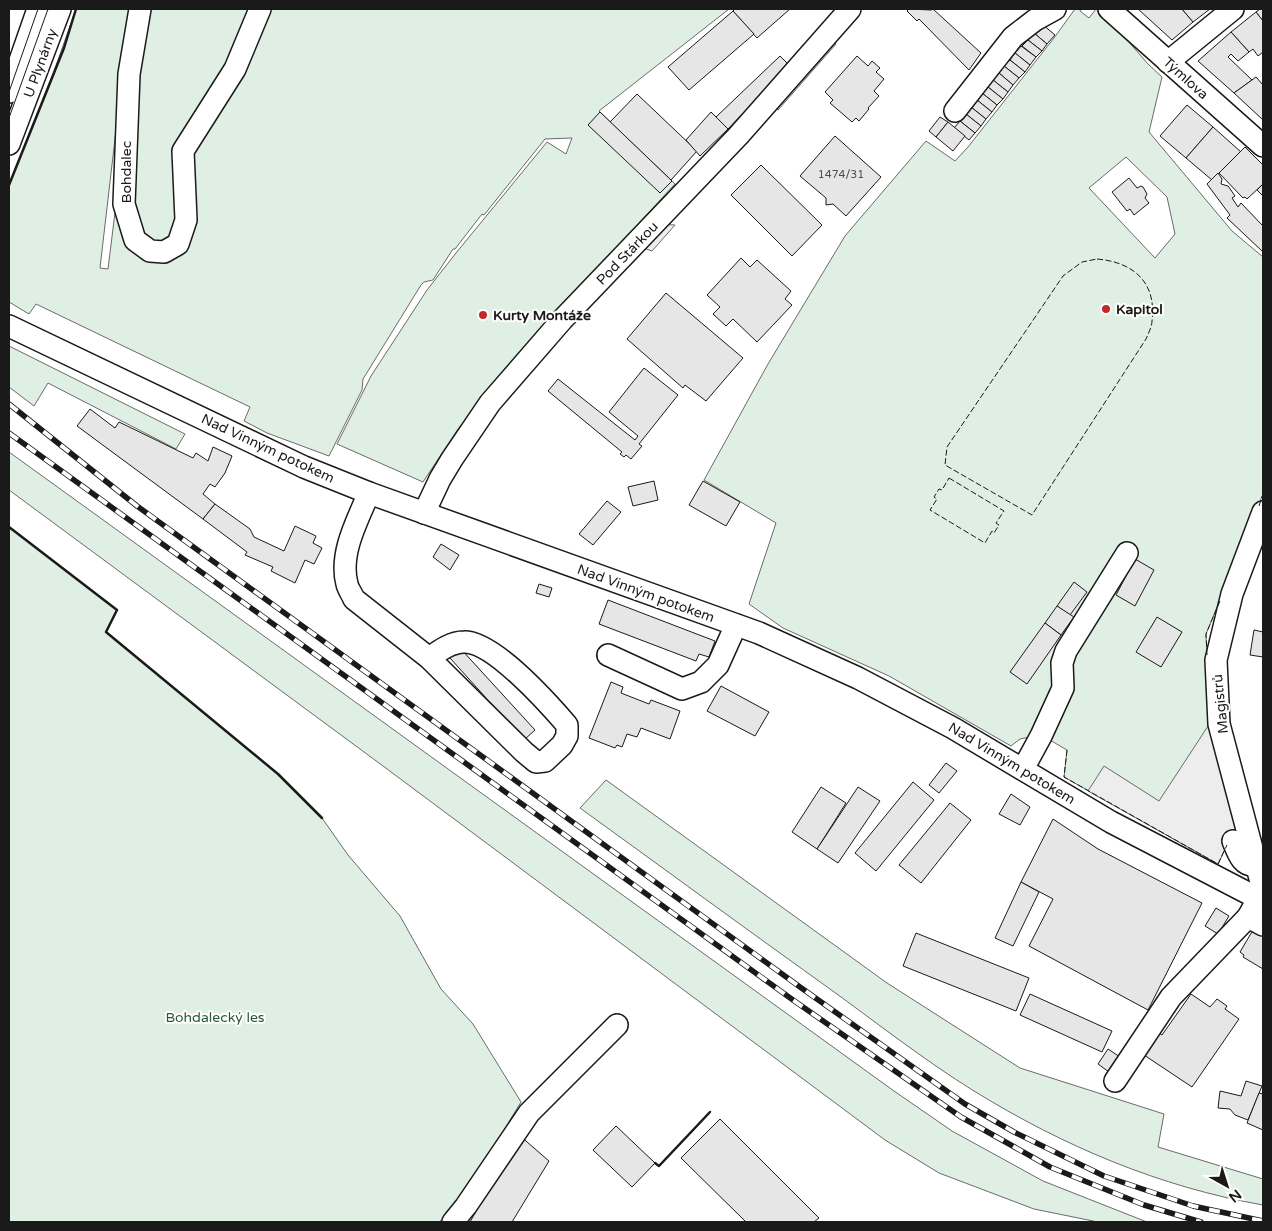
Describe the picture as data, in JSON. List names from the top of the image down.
{
  "streets": {
    "street": [
      "U Plynárny",
      "Týmlova",
      "Bohdalec",
      "Pod Stárkou",
      "Nad Vinným potokem",
      "Magistrů"
    ]
  },
  "crossings": [
    ["Pod Stárkou", "Nad Vinným potokem"],
    ["Nad Vinným potokem", "Magistrů"]
  ],
  "parks": ["Bohdalecký les"],
  "places": ["Kapitol", "Kurty Montáže"],
  "house_numbers": ["1474/31"],
  "north": "bottom right"
}
